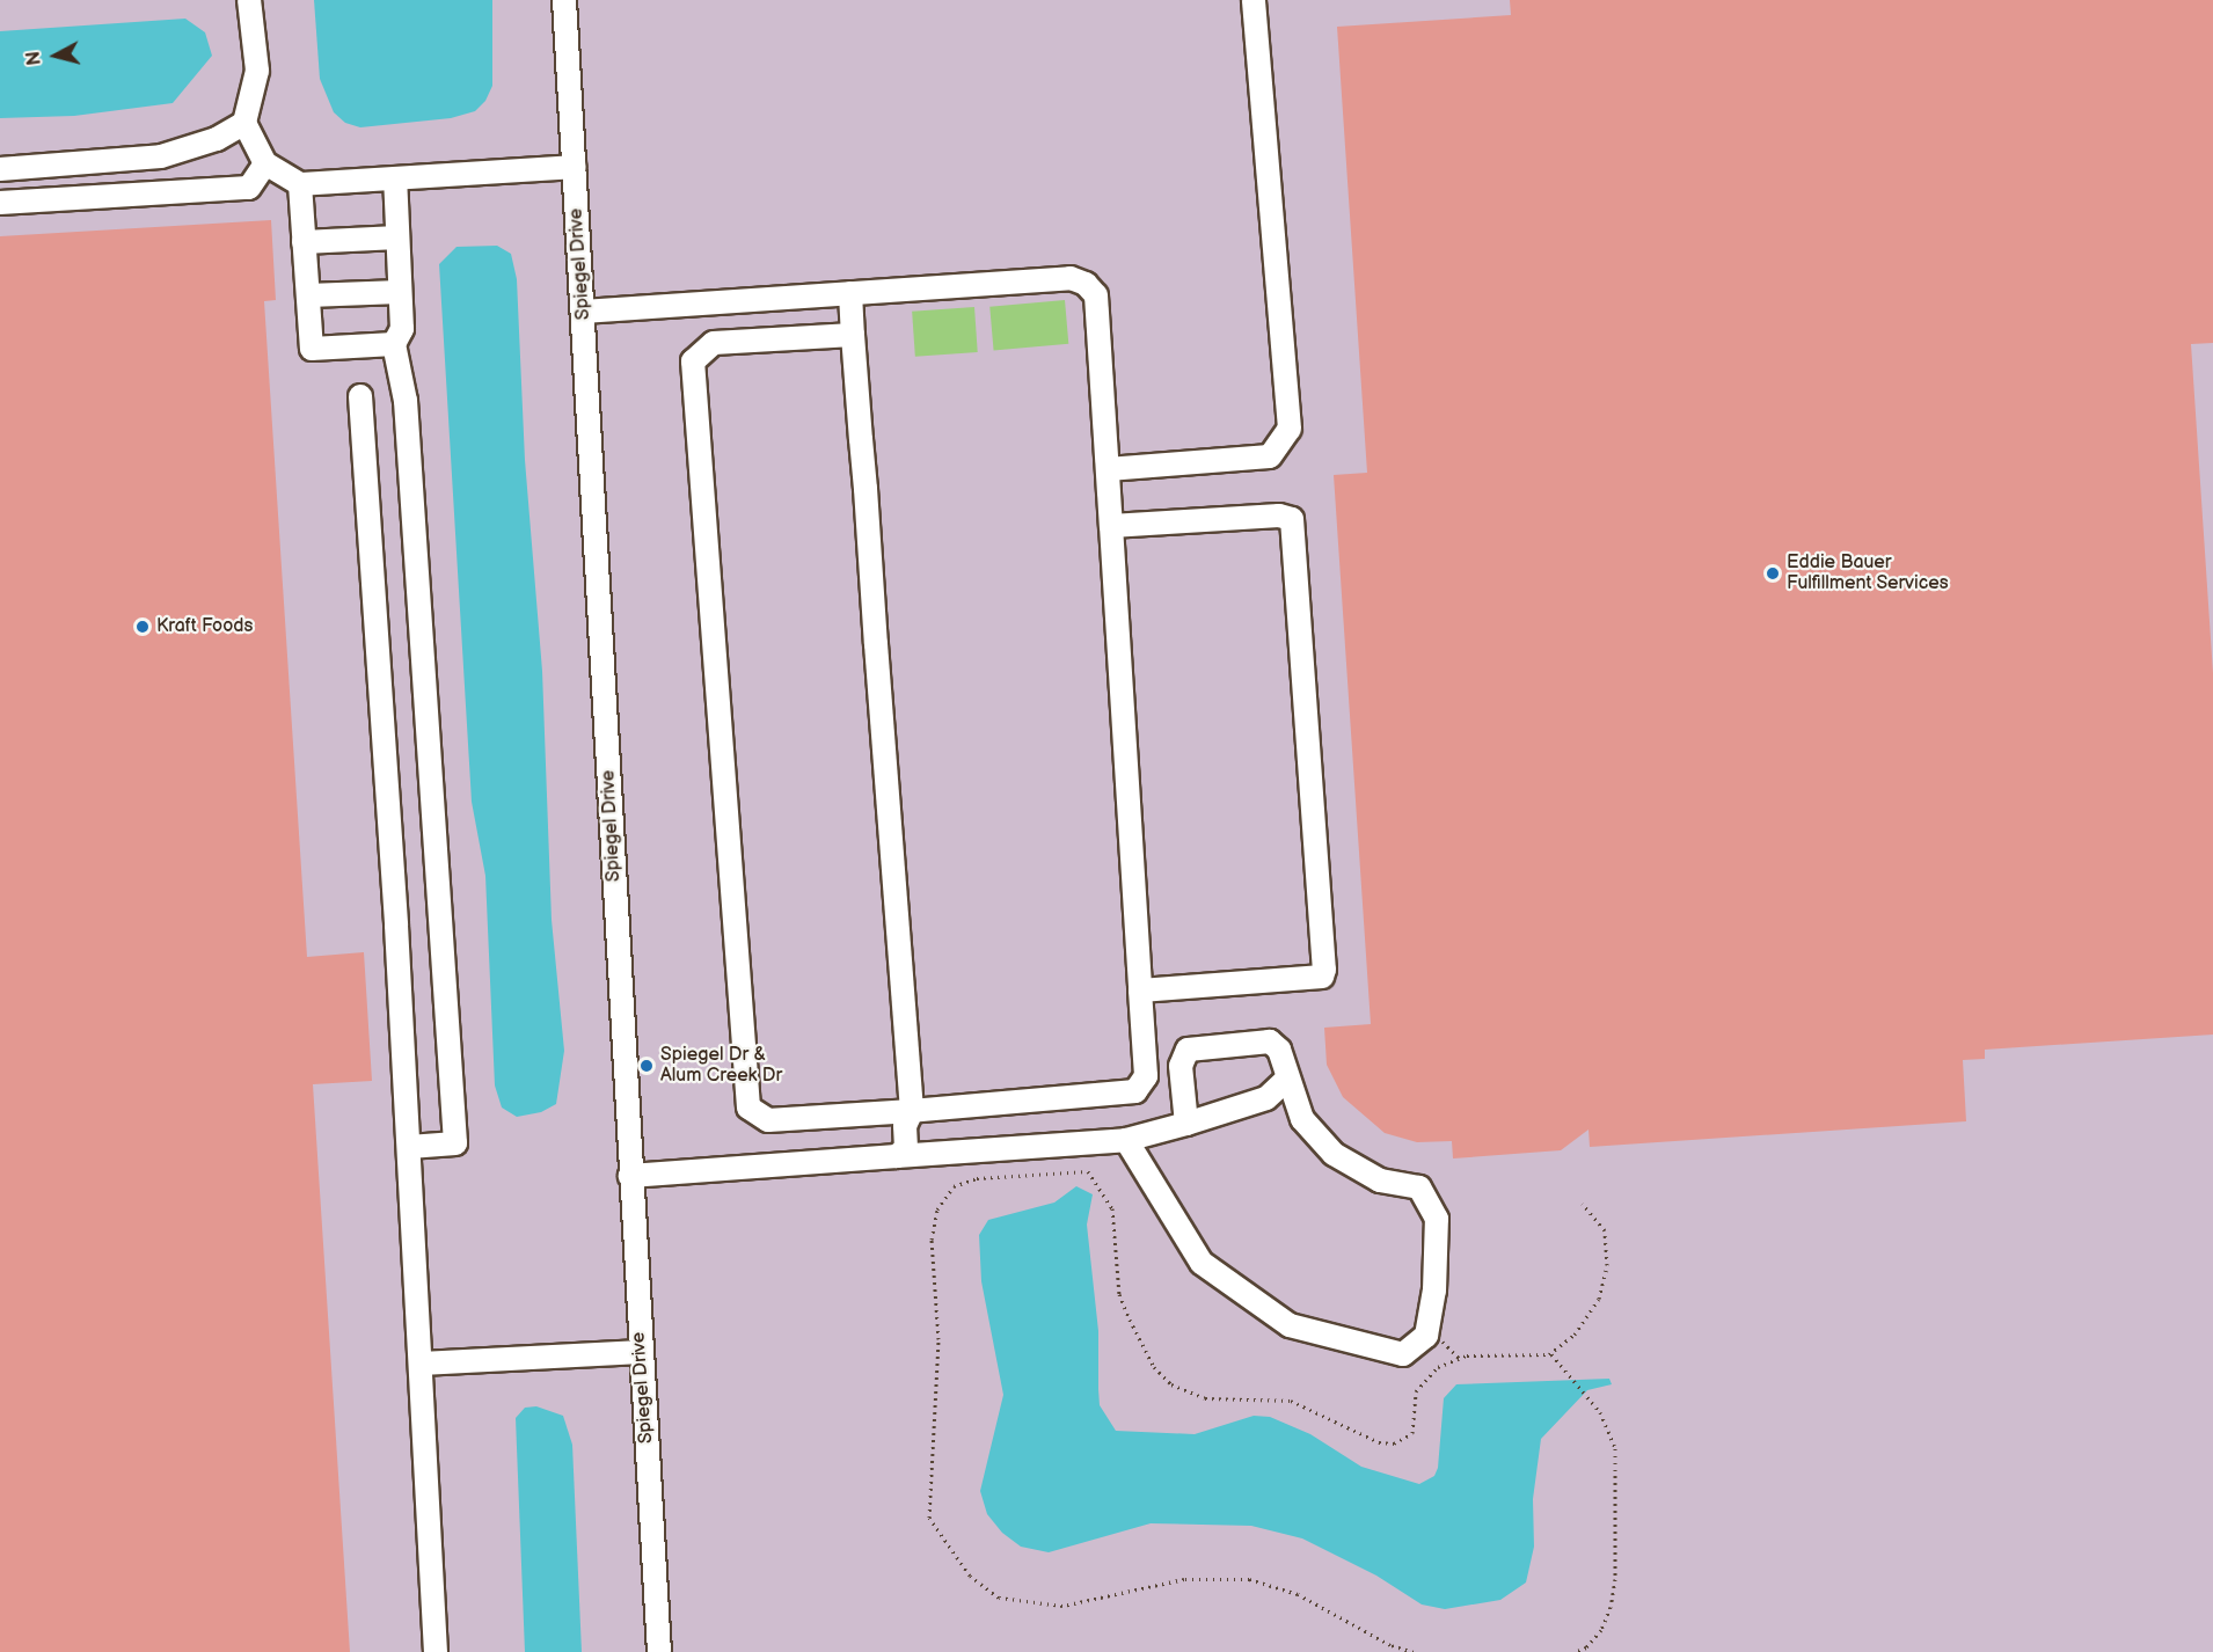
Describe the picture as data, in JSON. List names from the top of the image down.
{
  "streets": {
    "street": ["Spiegel Drive"]
  },
  "places": ["Eddie Bauer Fulfillment Services", "Kraft Foods", "Spiegel Dr & Alum Creek Dr"],
  "north": "left"
}
